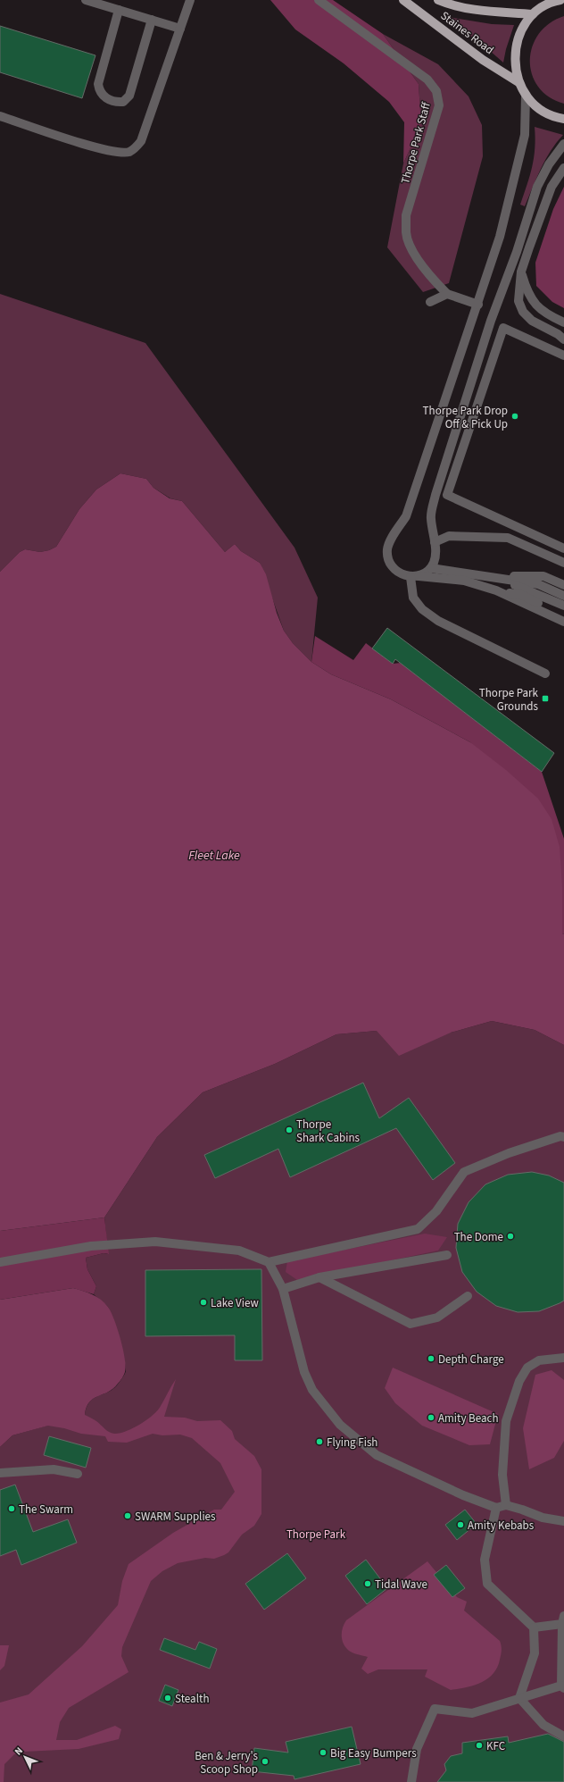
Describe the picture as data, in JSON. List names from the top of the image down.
{
  "streets": {
    "main road": ["Staines Road"],
    "street": ["Thorpe Park Staff"]
  },
  "water": ["Fleet Lake"],
  "parks": ["Thorpe Park"],
  "places": {
    "other": [
      "Thorpe Park Drop Off & Pick Up",
      "Thorpe Shark Cabins",
      "The Dome",
      "Lake View",
      "Depth Charge",
      "Amity Beach",
      "Flying Fish",
      "The Swarm",
      "SWARM Supplies",
      "Amity Kebabs",
      "Tidal Wave",
      "Stealth",
      "KFC",
      "Big Easy Bumpers",
      "Ben & Jerry's Scoop Shop"
    ],
    "transit": ["Thorpe Park Grounds"]
  },
  "north": "top left"
}
